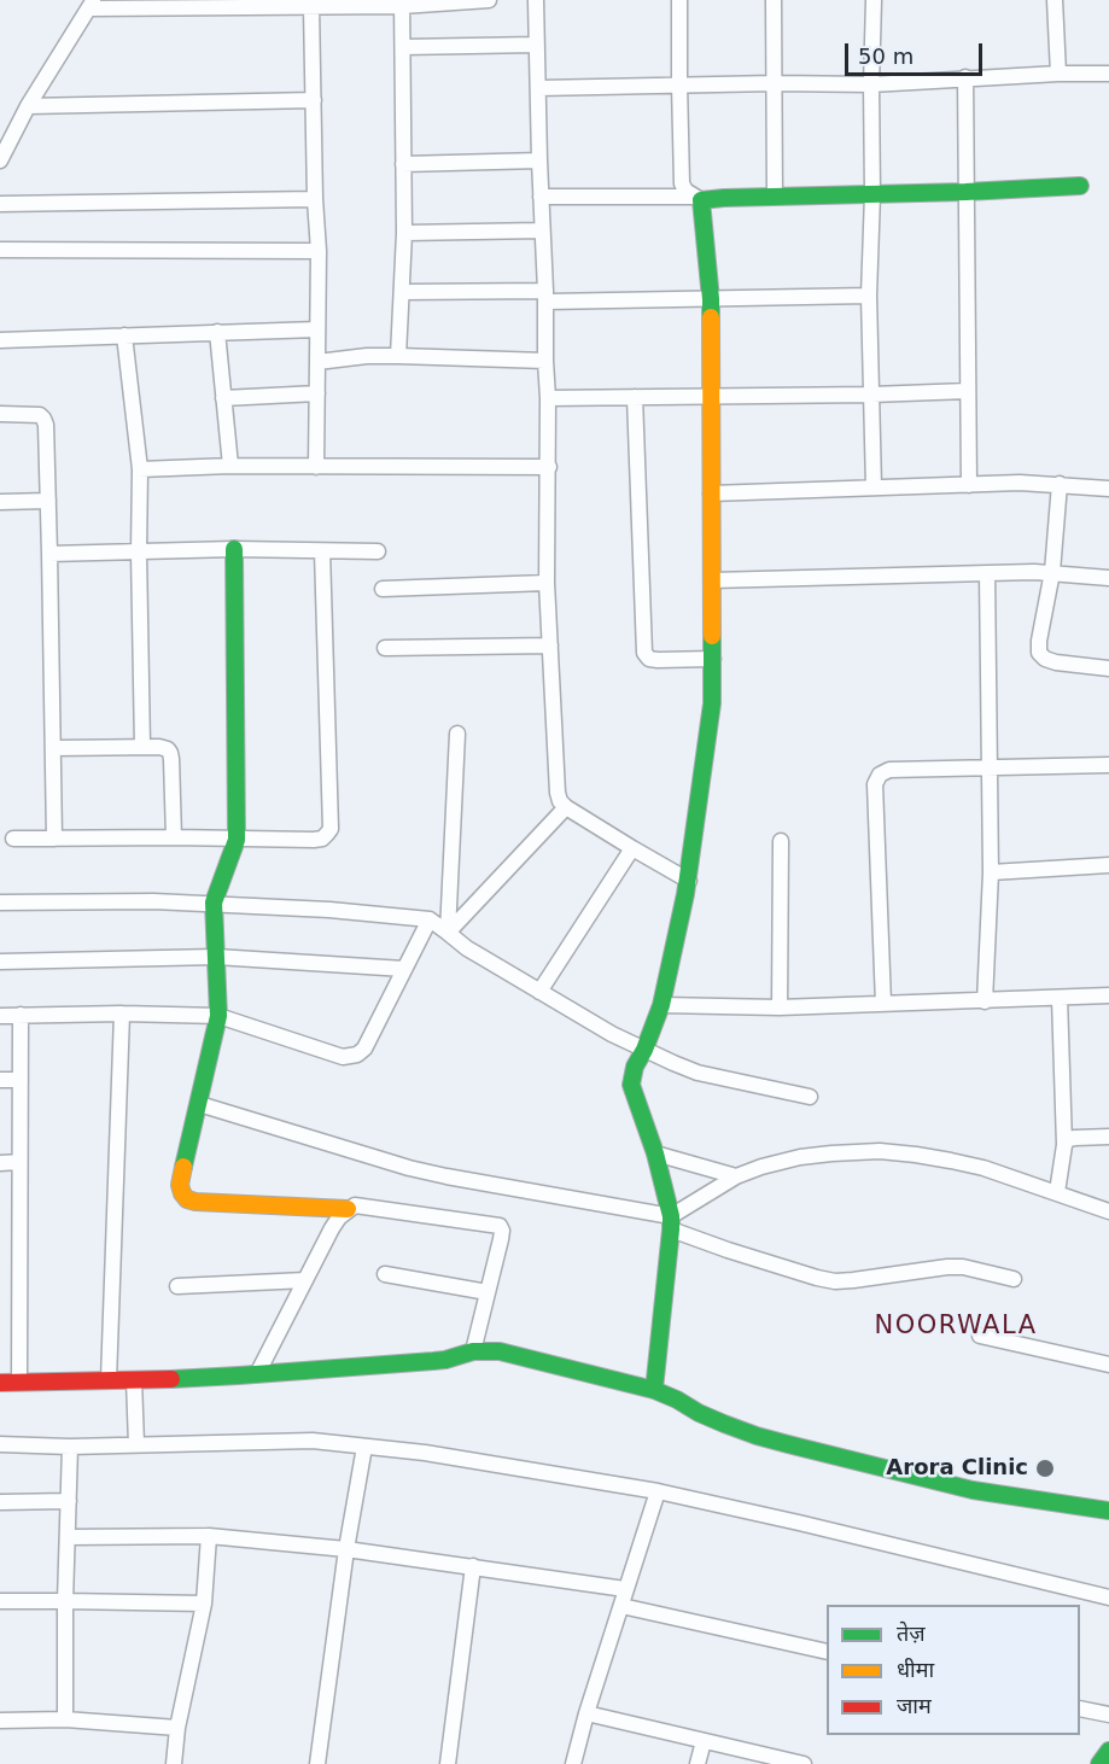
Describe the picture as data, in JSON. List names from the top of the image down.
{
  "districts": ["NOORWALA"],
  "places": ["Arora Clinic"],
  "legend": ["तेज़", "धीमा", "जाम"],
  "scale_bar": "50 m"
}
